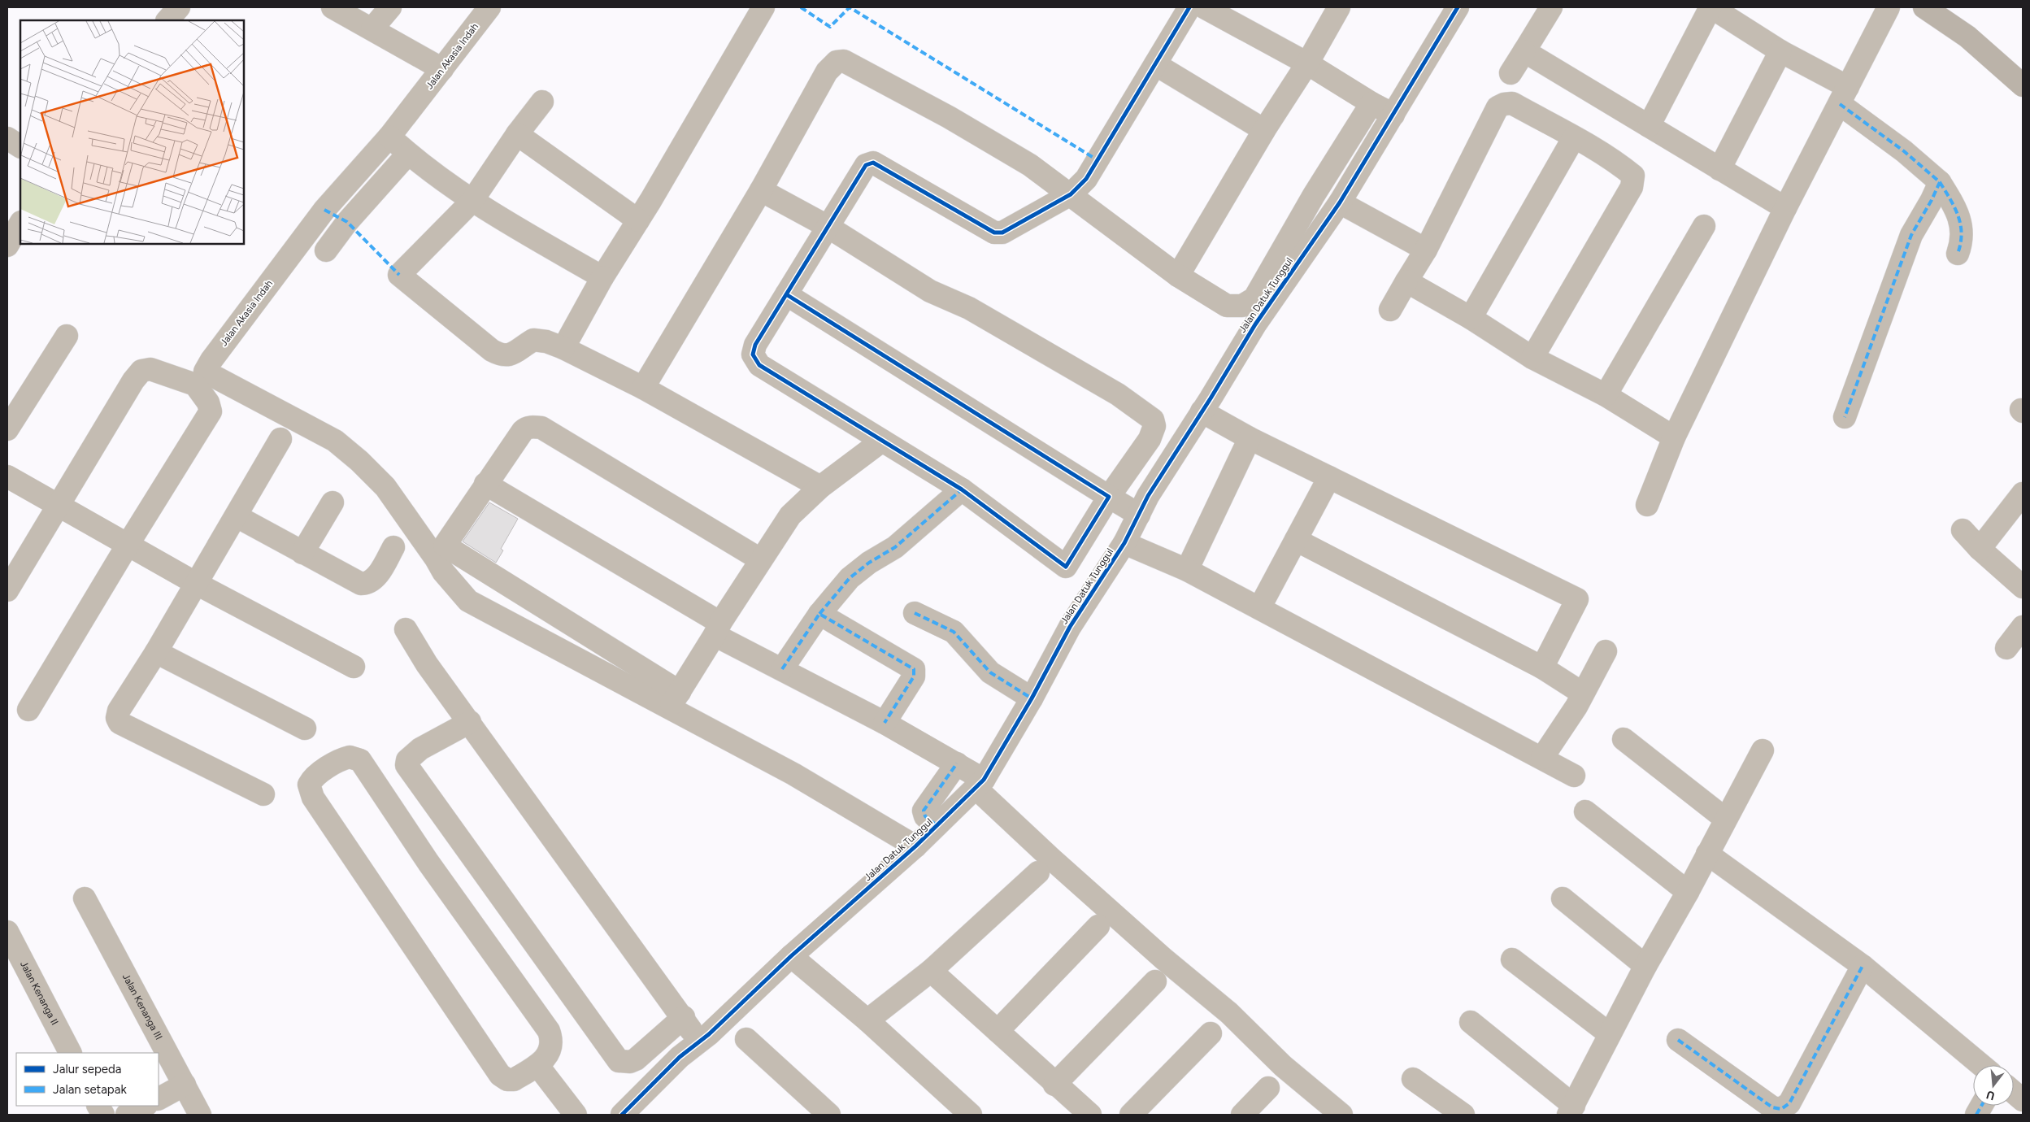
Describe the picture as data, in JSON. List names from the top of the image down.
{
  "streets": {
    "street": [
      "Jalan Akasia Indah",
      "Jalan Datuk Tunggul",
      "Jalan Kenanga II",
      "Jalan Kenanga III"
    ]
  },
  "legend": ["Jalur sepeda", "Jalan setapak"],
  "north": "bottom"
}
